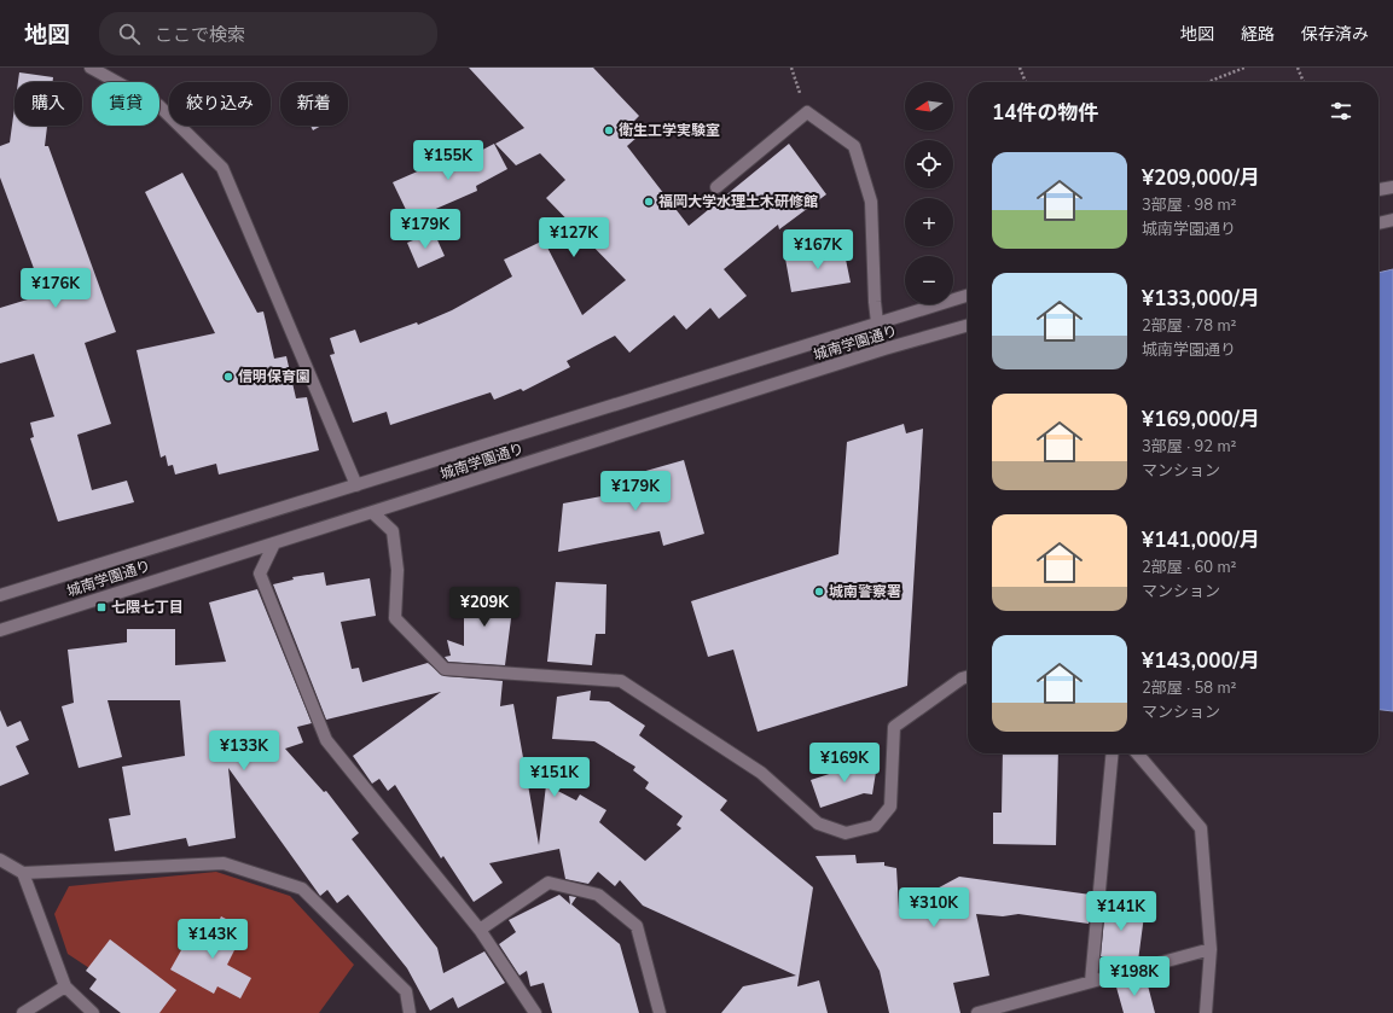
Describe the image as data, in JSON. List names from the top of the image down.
{
  "streets": {
    "street": ["城南学園通り"]
  },
  "places": {
    "other": [
      "衛生工学実験室",
      "福岡大学水理土木研修館",
      "信明保育園",
      "城南警察署"
    ],
    "transit": ["七隈七丁目"]
  },
  "north": "left",
  "page": {
    "header": "地図",
    "search": "ここで検索",
    "nav": ["地図", "経路", "保存済み"],
    "map_buttons": ["+", "−"],
    "chip": [
      "購入",
      "賃貸",
      "絞り込み",
      "新着"
    ],
    "heading": "14件の物件",
    "price": [
      "¥155K",
      "¥179K",
      "¥127K",
      "¥167K",
      "¥176K",
      "¥179K",
      "¥209K",
      "¥133K",
      "¥169K",
      "¥151K",
      "¥310K",
      "¥141K",
      "¥143K",
      "¥198K"
    ],
    "list": [
      {
        "name": "¥209,000/月",
        "note": "3部屋 · 98 m² · 城南学園通り"
      },
      {
        "name": "¥133,000/月",
        "note": "2部屋 · 78 m² · 城南学園通り"
      },
      {
        "name": "¥169,000/月",
        "note": "3部屋 · 92 m² · マンション"
      },
      {
        "name": "¥141,000/月",
        "note": "2部屋 · 60 m² · マンション"
      },
      {
        "name": "¥143,000/月",
        "note": "2部屋 · 58 m² · マンション"
      }
    ]
  }
}
